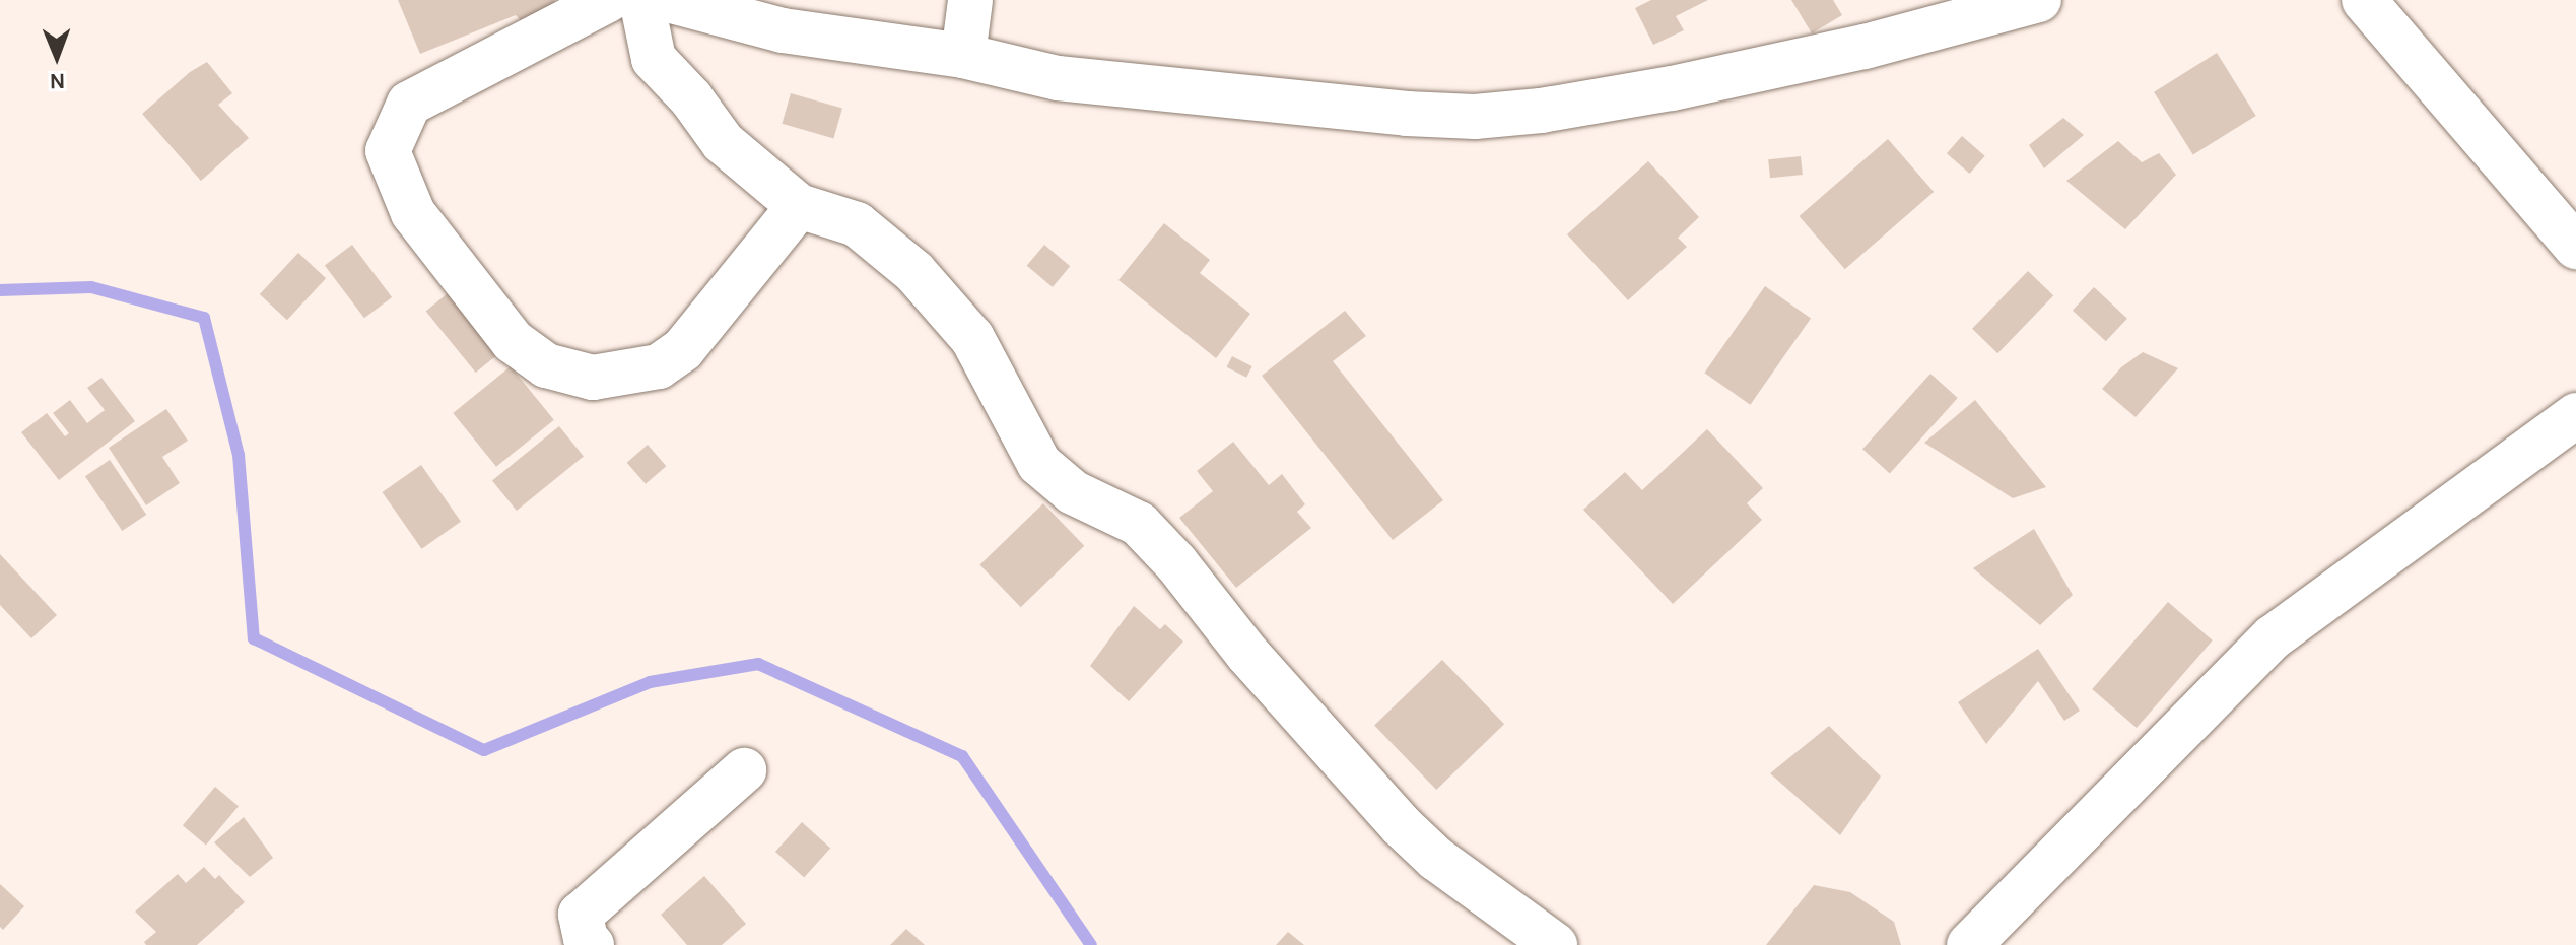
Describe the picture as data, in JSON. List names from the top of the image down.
{
  "north": "bottom"
}
